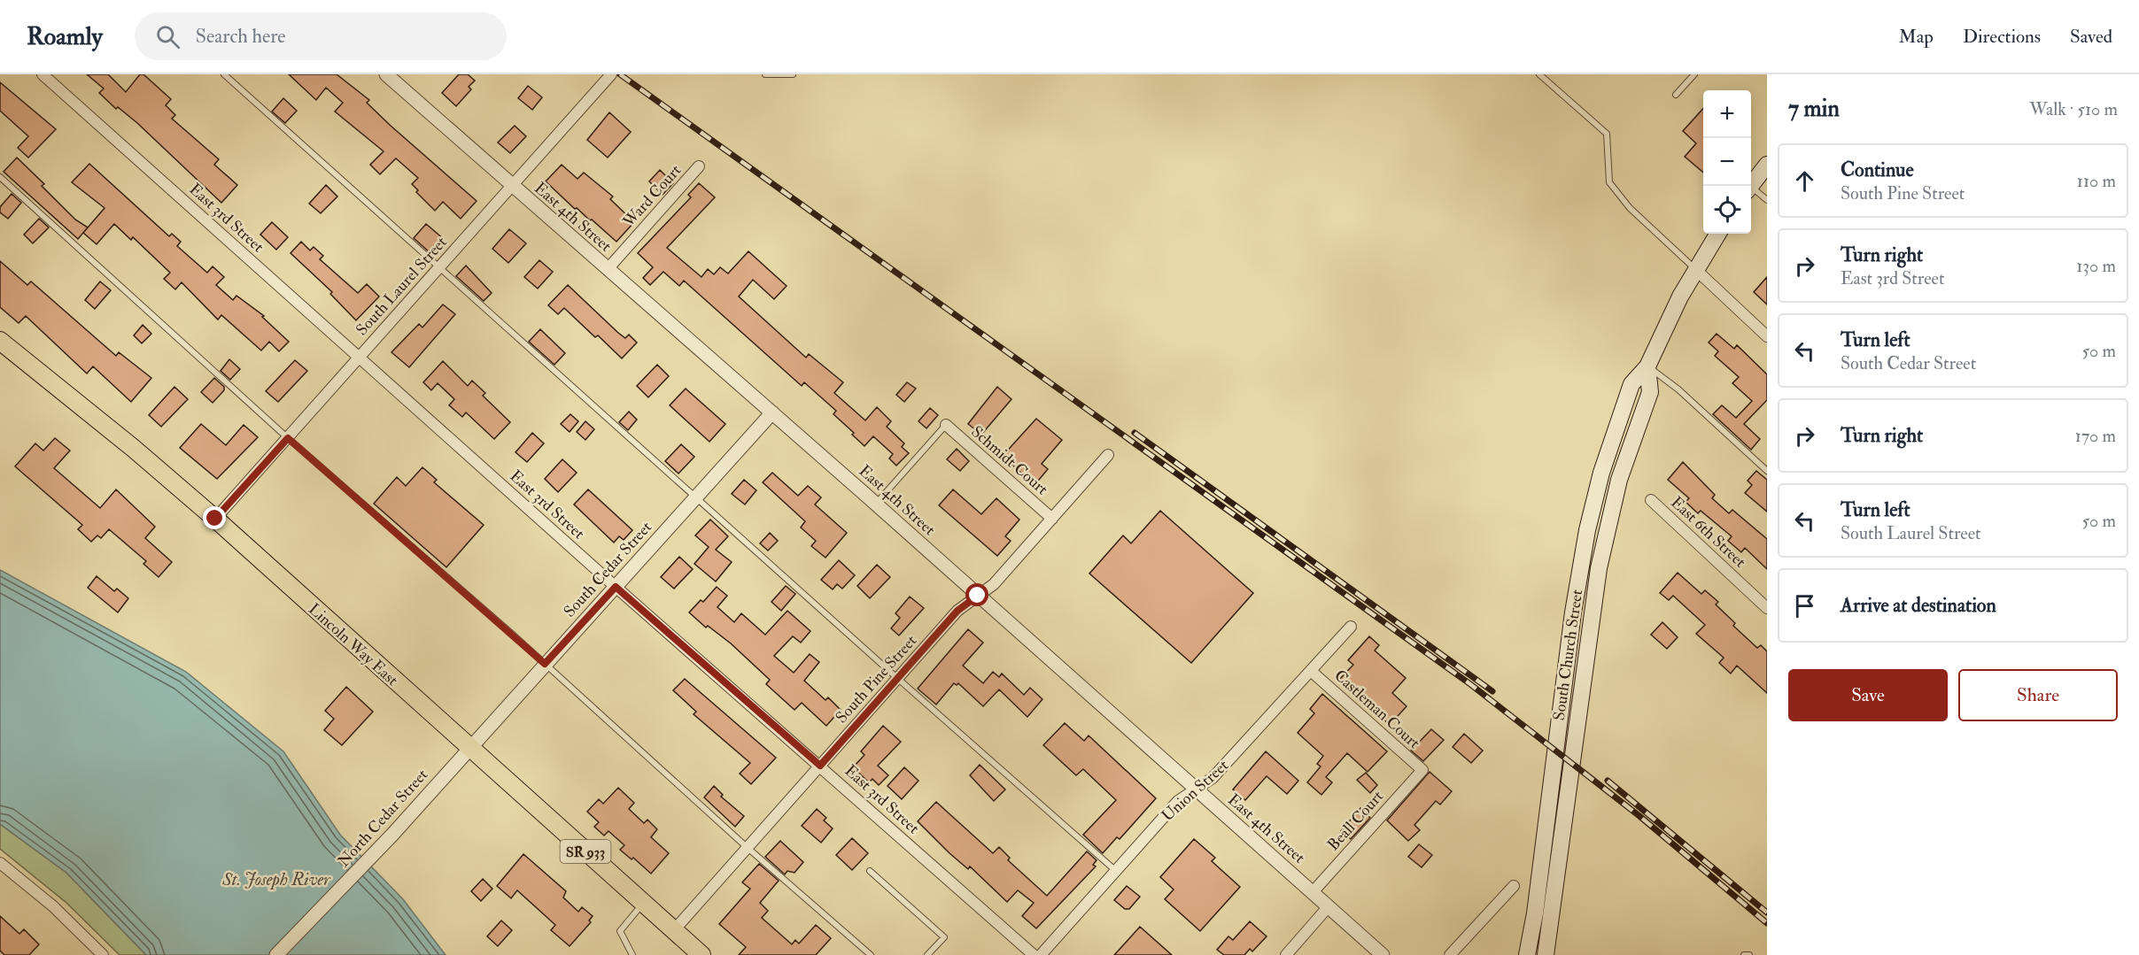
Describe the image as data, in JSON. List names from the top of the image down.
{
  "streets": {
    "main road": ["Lincoln Way East", "South Church Street", "SR 933"],
    "street": [
      "Ward Court",
      "East 4th Street",
      "East 3rd Street",
      "South Laurel Street",
      "Schmidt Court",
      "East 6th Street",
      "South Cedar Street",
      "South Pine Street",
      "Castleman Court",
      "Union Street",
      "North Cedar Street",
      "Beall Court"
    ]
  },
  "crossings": [
    ["Ward Court", "East 4th Street"],
    ["East 4th Street", "South Laurel Street"],
    ["East 4th Street", "South Cedar Street"],
    ["East 4th Street", "South Pine Street"],
    ["East 4th Street", "Union Street"],
    ["East 4th Street", "Beall Court"],
    ["East 3rd Street", "South Laurel Street"],
    ["East 3rd Street", "South Cedar Street"],
    ["East 3rd Street", "South Pine Street"],
    ["South Laurel Street", "Lincoln Way East"],
    ["Schmidt Court", "South Pine Street"],
    ["South Cedar Street", "Lincoln Way East"],
    ["South Cedar Street", "North Cedar Street"],
    ["Lincoln Way East", "South Pine Street"],
    ["Lincoln Way East", "North Cedar Street"],
    ["Castleman Court", "Union Street"],
    ["Castleman Court", "Beall Court"]
  ],
  "water": ["St. Joseph River"],
  "page": {
    "header": "Roamly",
    "search": "Search here",
    "nav": ["Map", "Directions", "Saved"],
    "heading": ["7 min", "Walk · 510 m"],
    "map_buttons": ["+", "−"],
    "list": [
      ["Continue", "South Pine Street", "110 m"],
      ["Turn right", "East 3rd Street", "130 m"],
      ["Turn left", "South Cedar Street", "50 m"],
      ["Turn right", "170 m"],
      ["Turn left", "South Laurel Street", "50 m"],
      "Arrive at destination"
    ],
    "buttons": ["Save", "Share"]
  }
}
